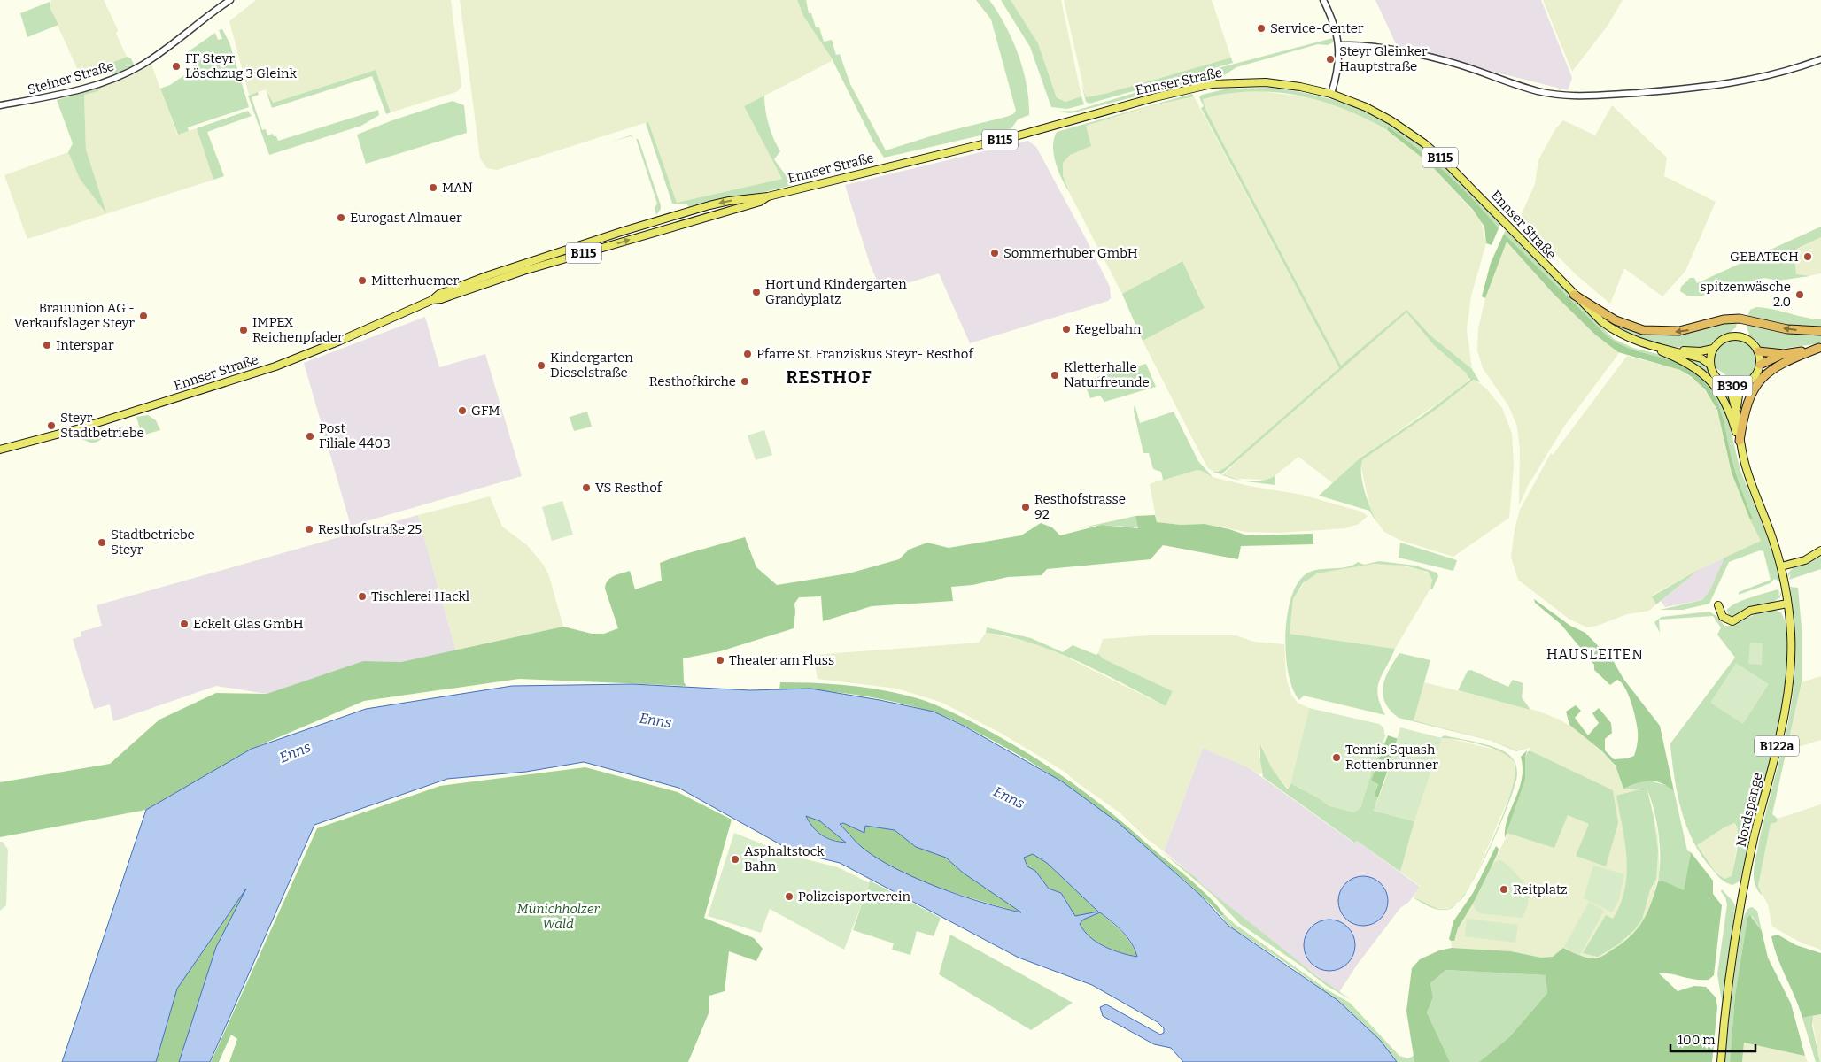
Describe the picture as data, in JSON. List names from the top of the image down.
{
  "streets": {
    "highway": ["B309"],
    "main road": [
      "Ennser Straße",
      "B115",
      "B122a",
      "Nordspange"
    ],
    "street": ["Steiner Straße"]
  },
  "crossings": [
    ["Ennser Straße", "B309"],
    ["Ennser Straße", "Nordspange"],
    ["B309", "Nordspange"]
  ],
  "districts": ["RESTHOF", "HAUSLEITEN"],
  "water": ["Enns"],
  "parks": ["Münichholzer Wald"],
  "places": [
    "Service-Center",
    "Steyr Gleinker Hauptstraße",
    "FF Steyr Löschzug 3 Gleink",
    "MAN",
    "Eurogast Almauer",
    "Sommerhuber GmbH",
    "GEBATECH",
    "Mitterhuemer",
    "Hort und Kindergarten Grandyplatz",
    "spitzenwäsche 2.0",
    "Brauunion AG - Verkaufslager Steyr",
    "Kegelbahn",
    "IMPEX Reichenpfader",
    "Interspar",
    "Pfarre St. Franziskus Steyr- Resthof",
    "Kindergarten Dieselstraße",
    "Kletterhalle Naturfreunde",
    "Resthofkirche",
    "GFM",
    "Steyr Stadtbetriebe",
    "Post Filiale 4403",
    "VS Resthof",
    "Resthofstrasse 92",
    "Resthofstraße 25",
    "Stadtbetriebe Steyr",
    "Tischlerei Hackl",
    "Eckelt Glas GmbH",
    "Theater am Fluss",
    "Tennis Squash Rottenbrunner",
    "Asphaltstock Bahn",
    "Reitplatz",
    "Polizeisportverein"
  ],
  "scale_bar": "100 m"
}
